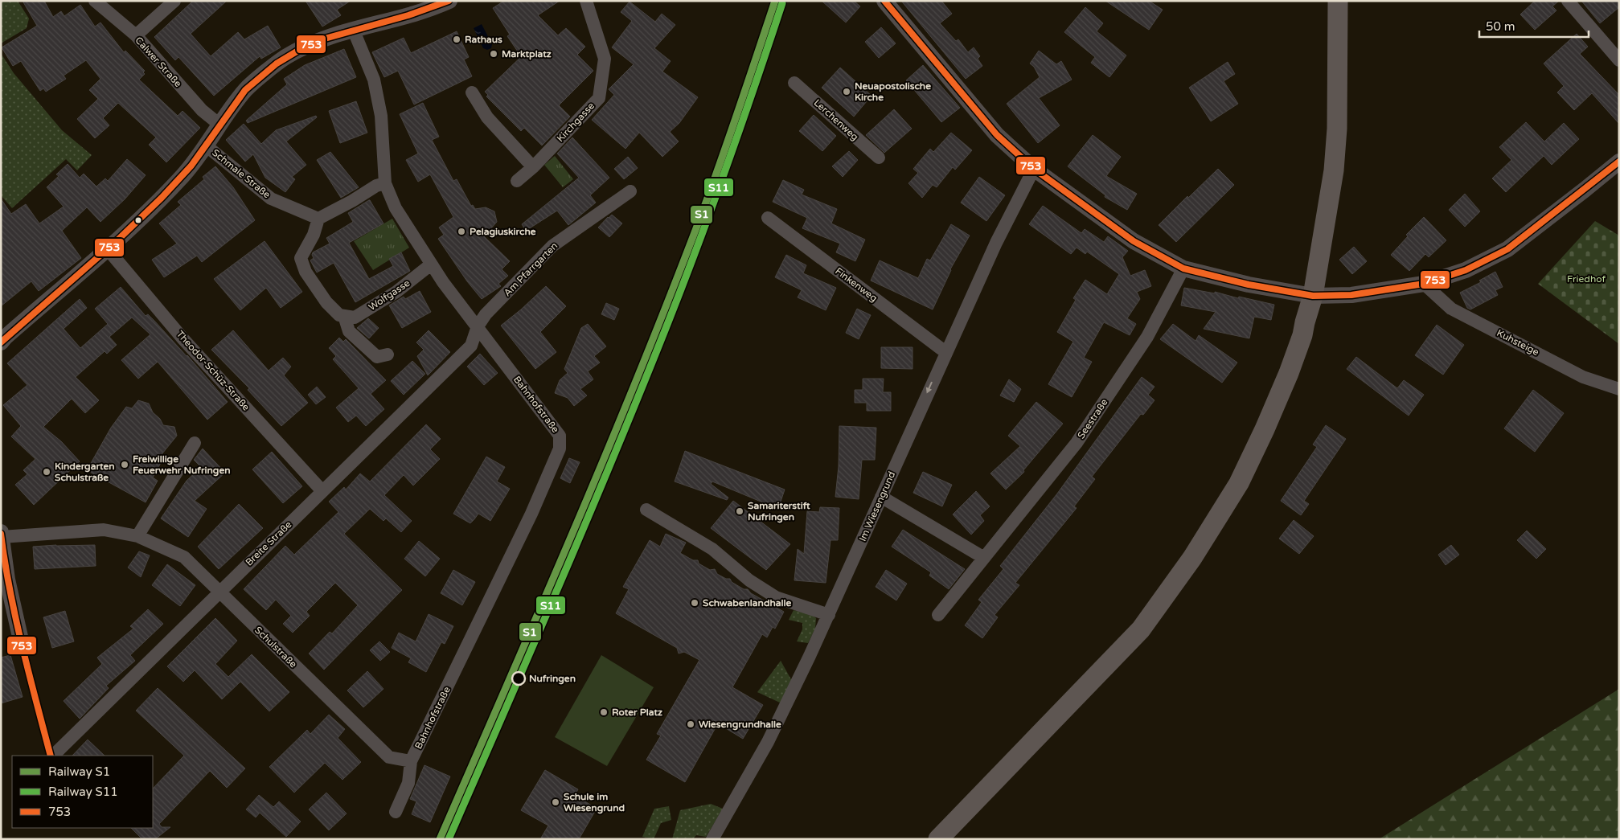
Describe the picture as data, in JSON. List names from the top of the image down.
{
  "streets": {
    "street": [
      "Calwer Straße",
      "Lerchenweg",
      "Kirchgasse",
      "Schmale Straße",
      "Am Pfarrgarten",
      "Finkenweg",
      "Wolfgasse",
      "Kuhsteige",
      "Theodor-Schüz-Straße",
      "Bahnhofstraße",
      "Seestraße",
      "Im Wiesengrund",
      "Breite Straße",
      "Schulstraße"
    ]
  },
  "crossings": [
    ["Am Pfarrgarten", "Bahnhofstraße"],
    ["Am Pfarrgarten", "Breite Straße"],
    ["Finkenweg", "Im Wiesengrund"],
    ["Wolfgasse", "Bahnhofstraße"],
    ["Theodor-Schüz-Straße", "Breite Straße"],
    ["Bahnhofstraße", "Breite Straße"],
    ["Bahnhofstraße", "Schulstraße"],
    ["Breite Straße", "Schulstraße"]
  ],
  "parks": ["Friedhof"],
  "places": [
    "Rathaus",
    "Marktplatz",
    "Neuapostolische Kirche",
    "Pelagiuskirche",
    "Freiwillige Feuerwehr Nufringen",
    "Kindergarten Schulstraße",
    "Samariterstift Nufringen",
    "Schwabenlandhalle",
    "Nufringen",
    "Roter Platz",
    "Wiesengrundhalle",
    "Schule im Wiesengrund"
  ],
  "lines": ["rail line S1", "transit line 753", "rail line S11"],
  "legend": ["Railway S1", "Railway S11", "753"],
  "scale_bar": "50 m"
}
